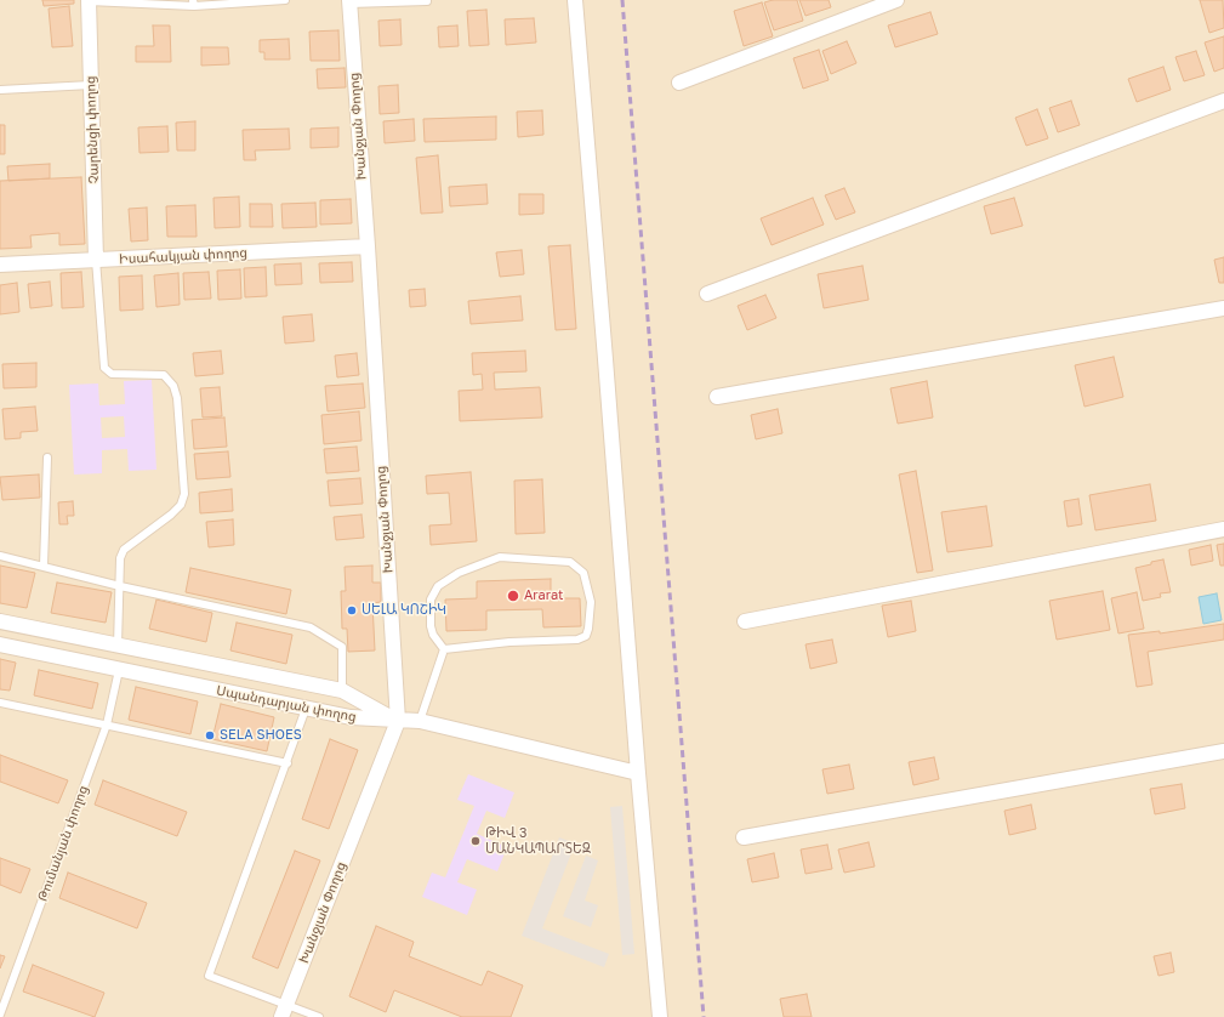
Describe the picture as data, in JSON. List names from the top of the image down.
{
  "streets": {
    "street": [
      "Խանջյան Փողոց",
      "Չարենցի փողոց",
      "Իսահակյան փողոց",
      "Սպանդարյան փողոց"
    ],
    "lane": ["Թումանյան փողոց"]
  },
  "crossings": [
    ["Խանջյան Փողոց", "Իսահակյան փողոց"],
    ["Խանջյան Փողոց", "Սպանդարյան փողոց"],
    ["Չարենցի փողոց", "Իսահակյան փողոց"],
    ["Սպանդարյան փողոց", "Թումանյան փողոց"]
  ],
  "places": [
    "Ararat",
    "ՍԵԼԱ ԿՈՇԻԿ",
    "SELA SHOES",
    "ԹԻՎ 3 ՄԱՆԿԱՊԱՐՏԵԶ"
  ]
}
